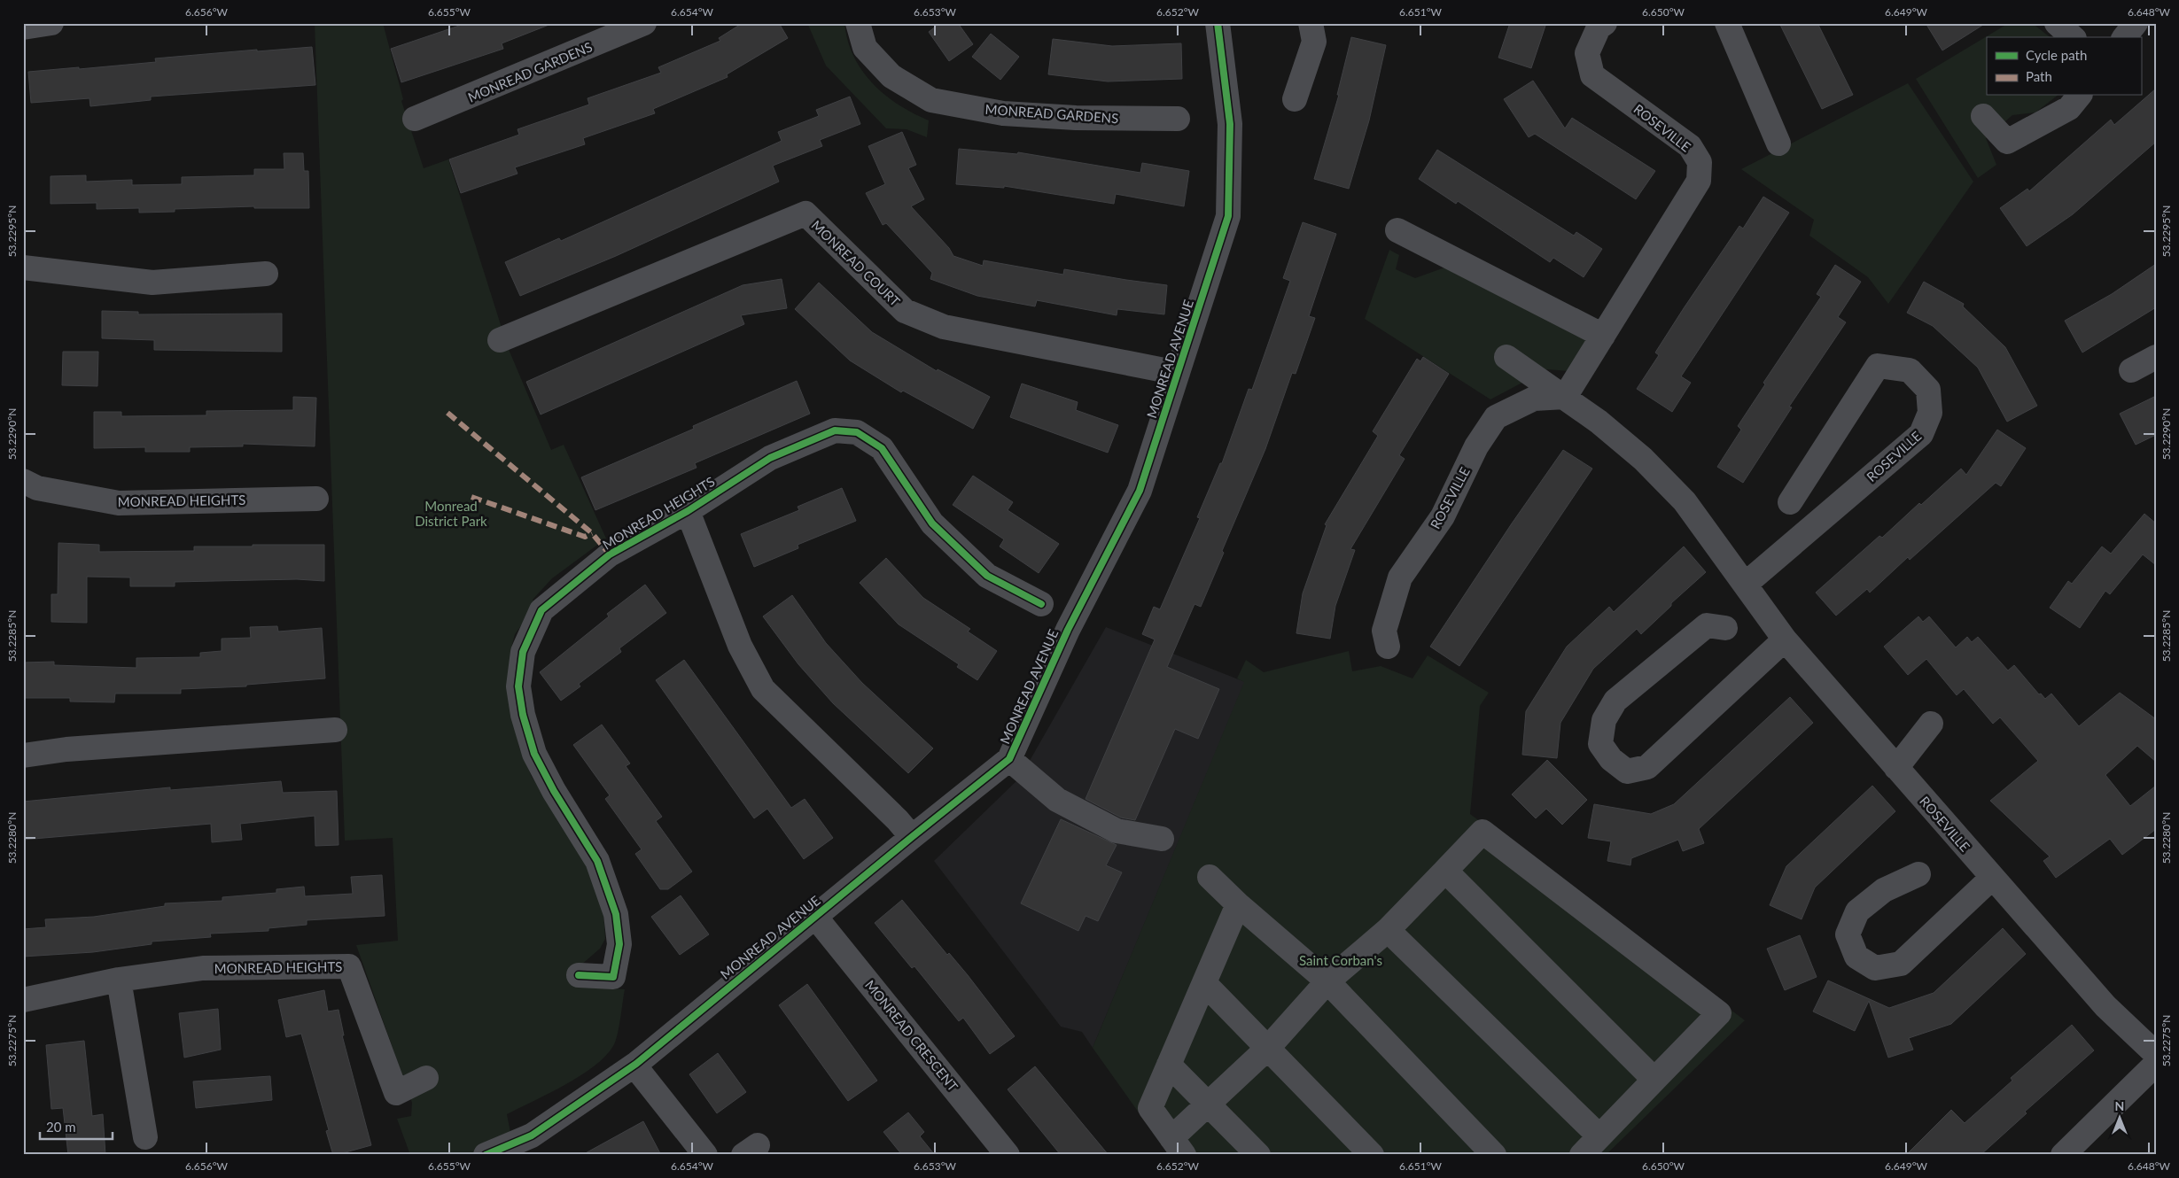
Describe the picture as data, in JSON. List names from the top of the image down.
{
  "streets": {
    "street": [
      "MONREAD GARDENS",
      "ROSEVILLE",
      "MONREAD COURT",
      "MONREAD AVENUE",
      "MONREAD HEIGHTS",
      "MONREAD CRESCENT"
    ]
  },
  "crossings": [
    ["MONREAD COURT", "MONREAD AVENUE"],
    ["MONREAD AVENUE", "MONREAD HEIGHTS"],
    ["MONREAD AVENUE", "MONREAD CRESCENT"]
  ],
  "parks": ["Monread District Park", "Saint Corban's"],
  "legend": ["Cycle path", "Path"],
  "scale_bar": "20 m",
  "north": "top",
  "coordinates": [
    "6.656°W",
    "6.655°W",
    "6.654°W",
    "6.653°W",
    "6.652°W",
    "6.651°W",
    "6.650°W",
    "6.649°W",
    "6.648°W",
    "53.2295°N",
    "53.2290°N",
    "53.2285°N",
    "53.2280°N",
    "53.2275°N"
  ]
}
